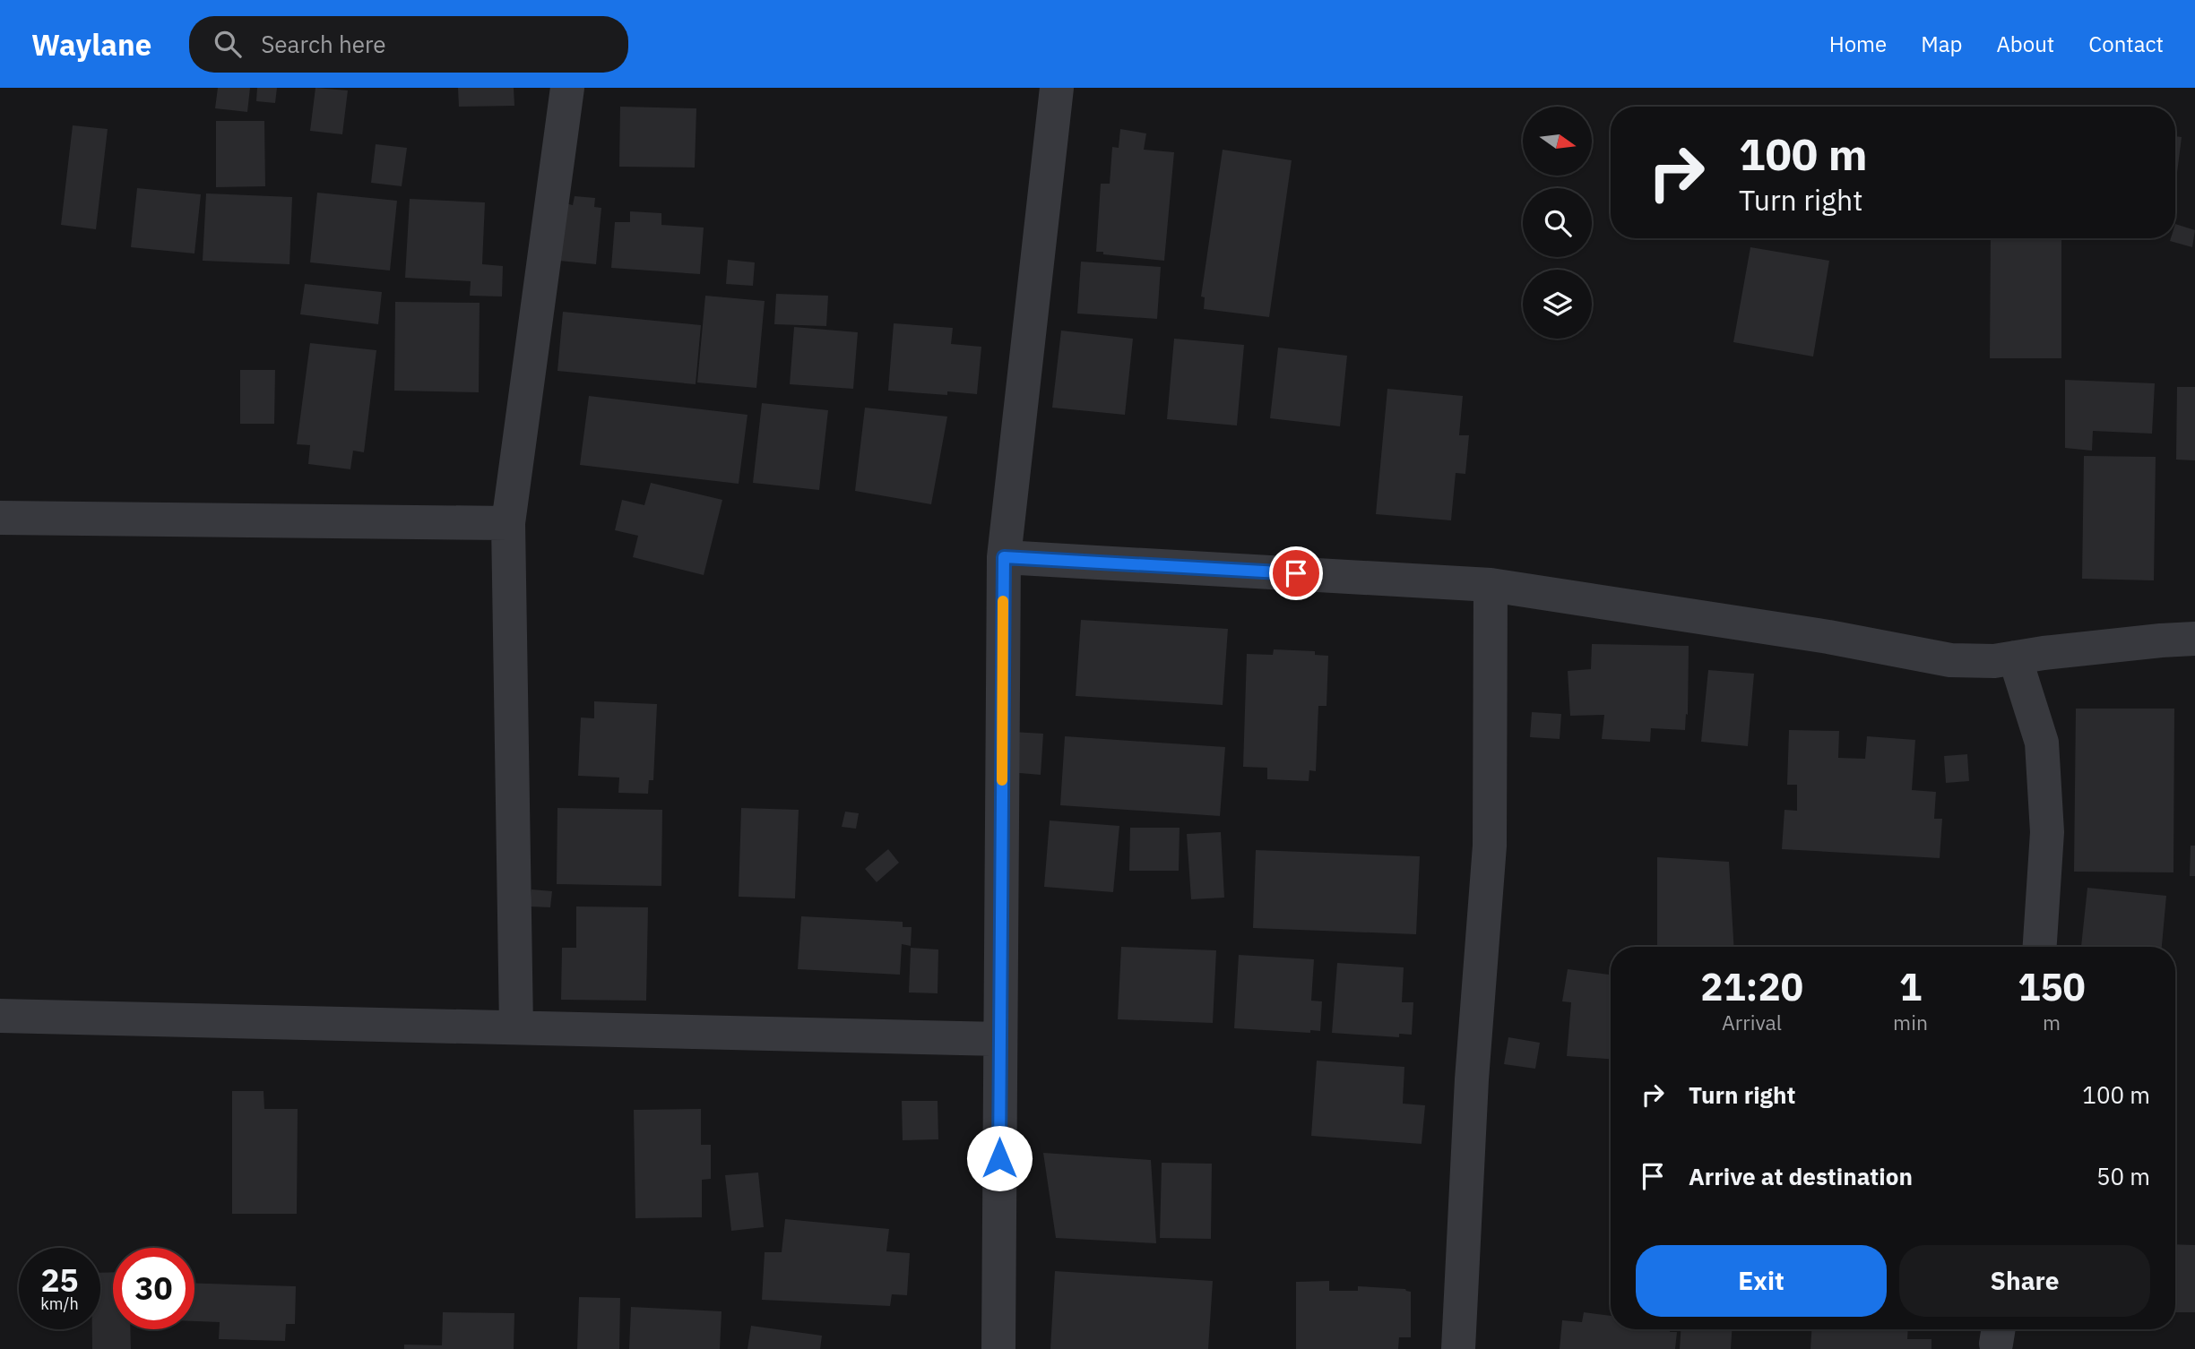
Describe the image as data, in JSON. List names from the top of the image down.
{
  "north": "right",
  "page": {
    "header": "Waylane",
    "search": "Search here",
    "nav": [
      "Home",
      "Map",
      "About",
      "Contact"
    ],
    "turn": ["100 m", "Turn right"],
    "eta": [
      "21:20",
      "Arrival",
      "1",
      "min",
      "150",
      "m"
    ],
    "list": [
      {
        "name": "Turn right",
        "value": "100 m"
      },
      {
        "name": "Arrive at destination",
        "value": "50 m"
      }
    ],
    "buttons": ["Exit", "Share"],
    "speed": "25 km/h",
    "limit": "30"
  }
}
